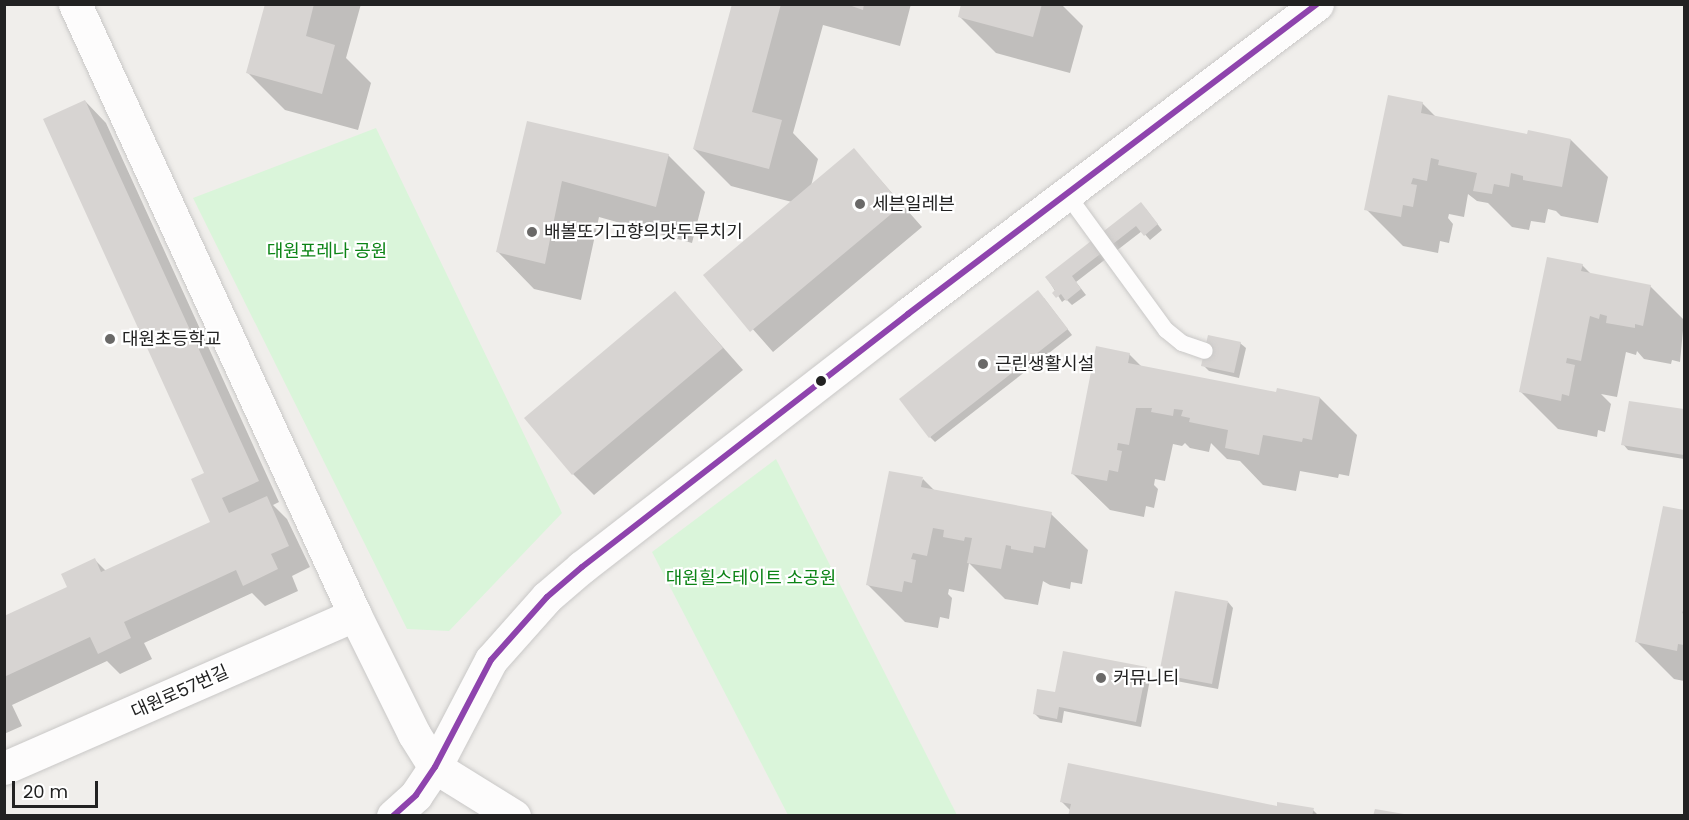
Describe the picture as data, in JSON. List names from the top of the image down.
{
  "streets": {
    "street": ["대원로57번길"]
  },
  "parks": ["대원포레나 공원", "대원힐스테이트 소공원"],
  "places": [
    "세븐일레븐",
    "배볼또기고향의맛두루치기",
    "대원초등학교",
    "근린생활시설",
    "커뮤니티"
  ],
  "scale_bar": "20 m"
}
